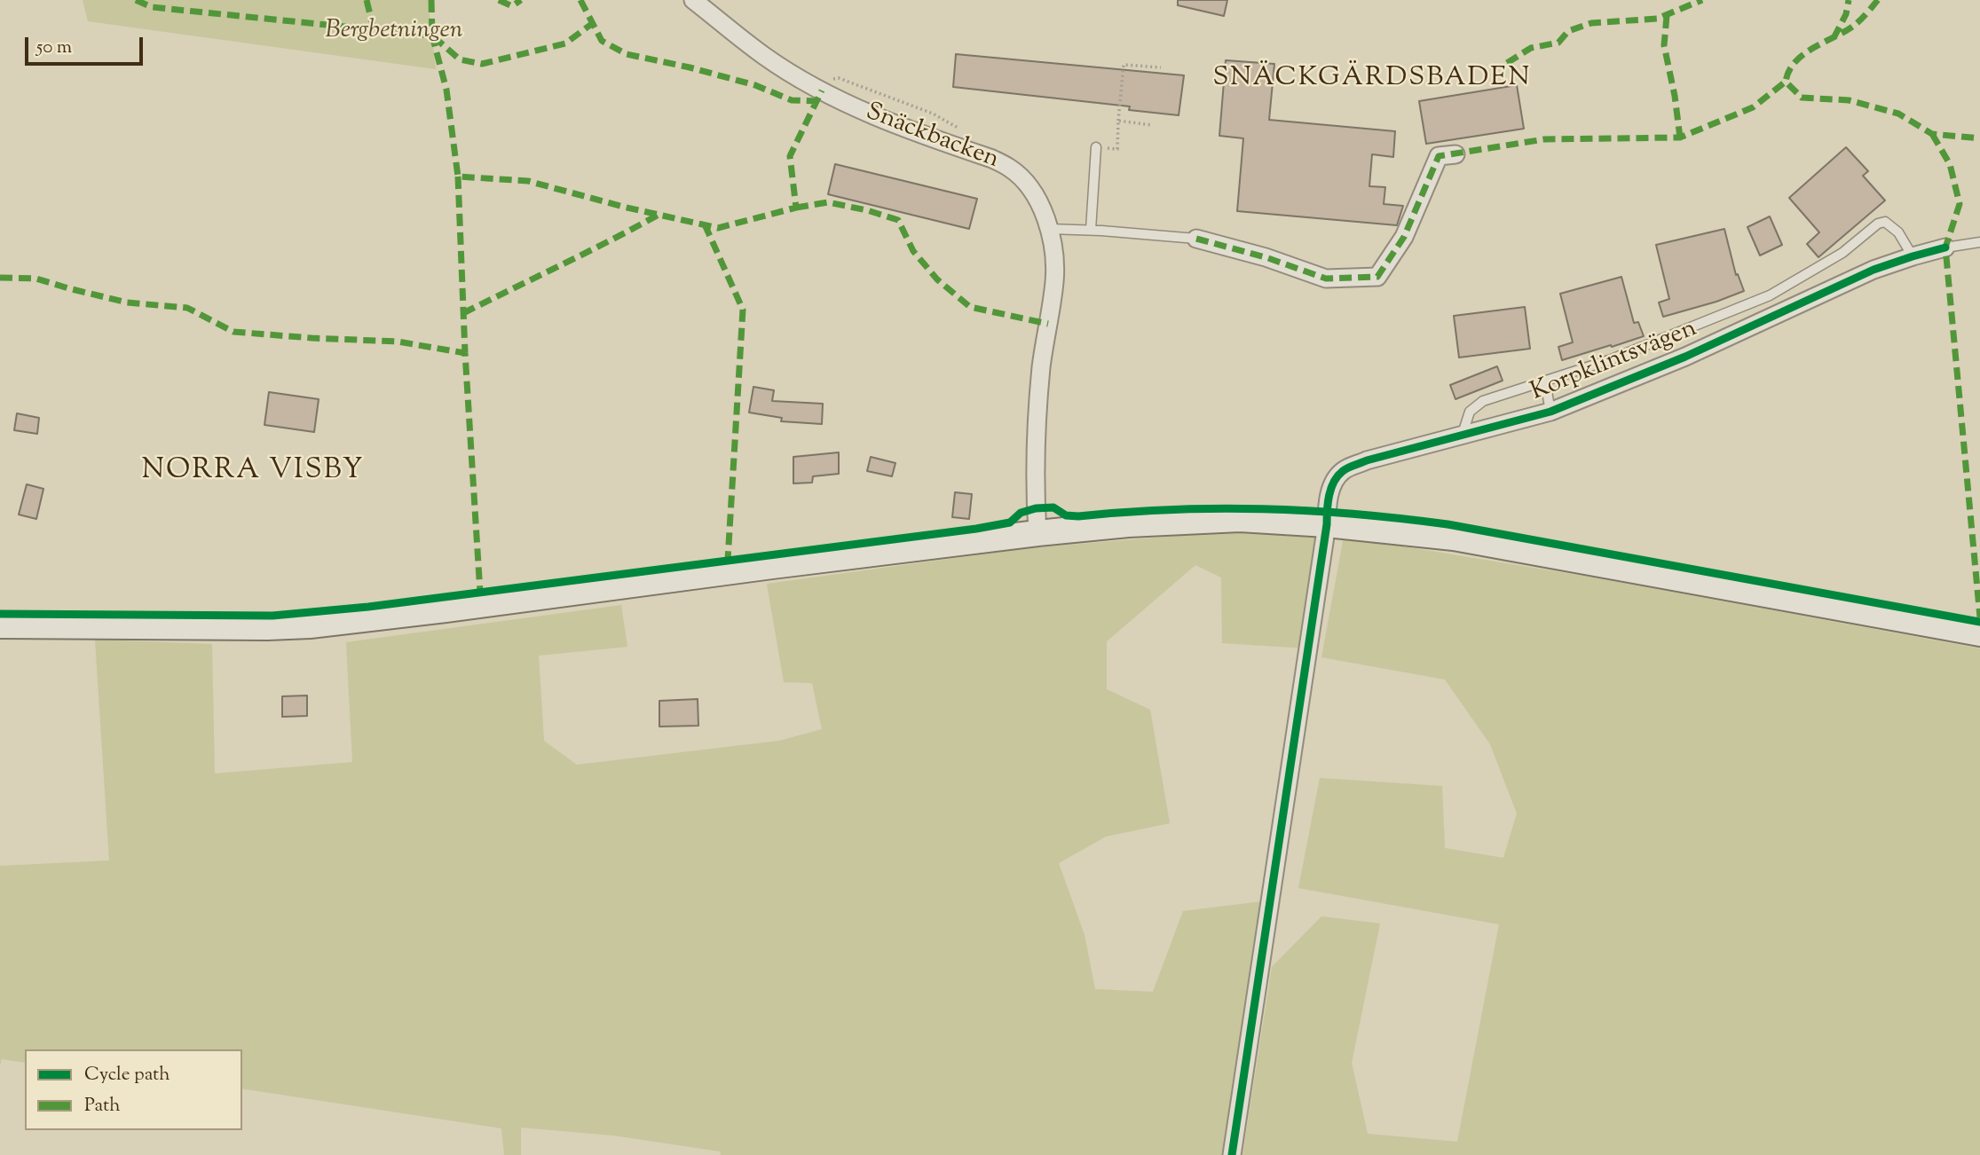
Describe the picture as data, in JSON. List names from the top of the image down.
{
  "streets": {
    "street": ["Snäckbacken", "Korpklintsvägen"]
  },
  "districts": ["SNÄCKGÄRDSBADEN", "NORRA VISBY"],
  "parks": ["Bergbetningen"],
  "legend": ["Cycle path", "Path"],
  "scale_bar": "50 m"
}
